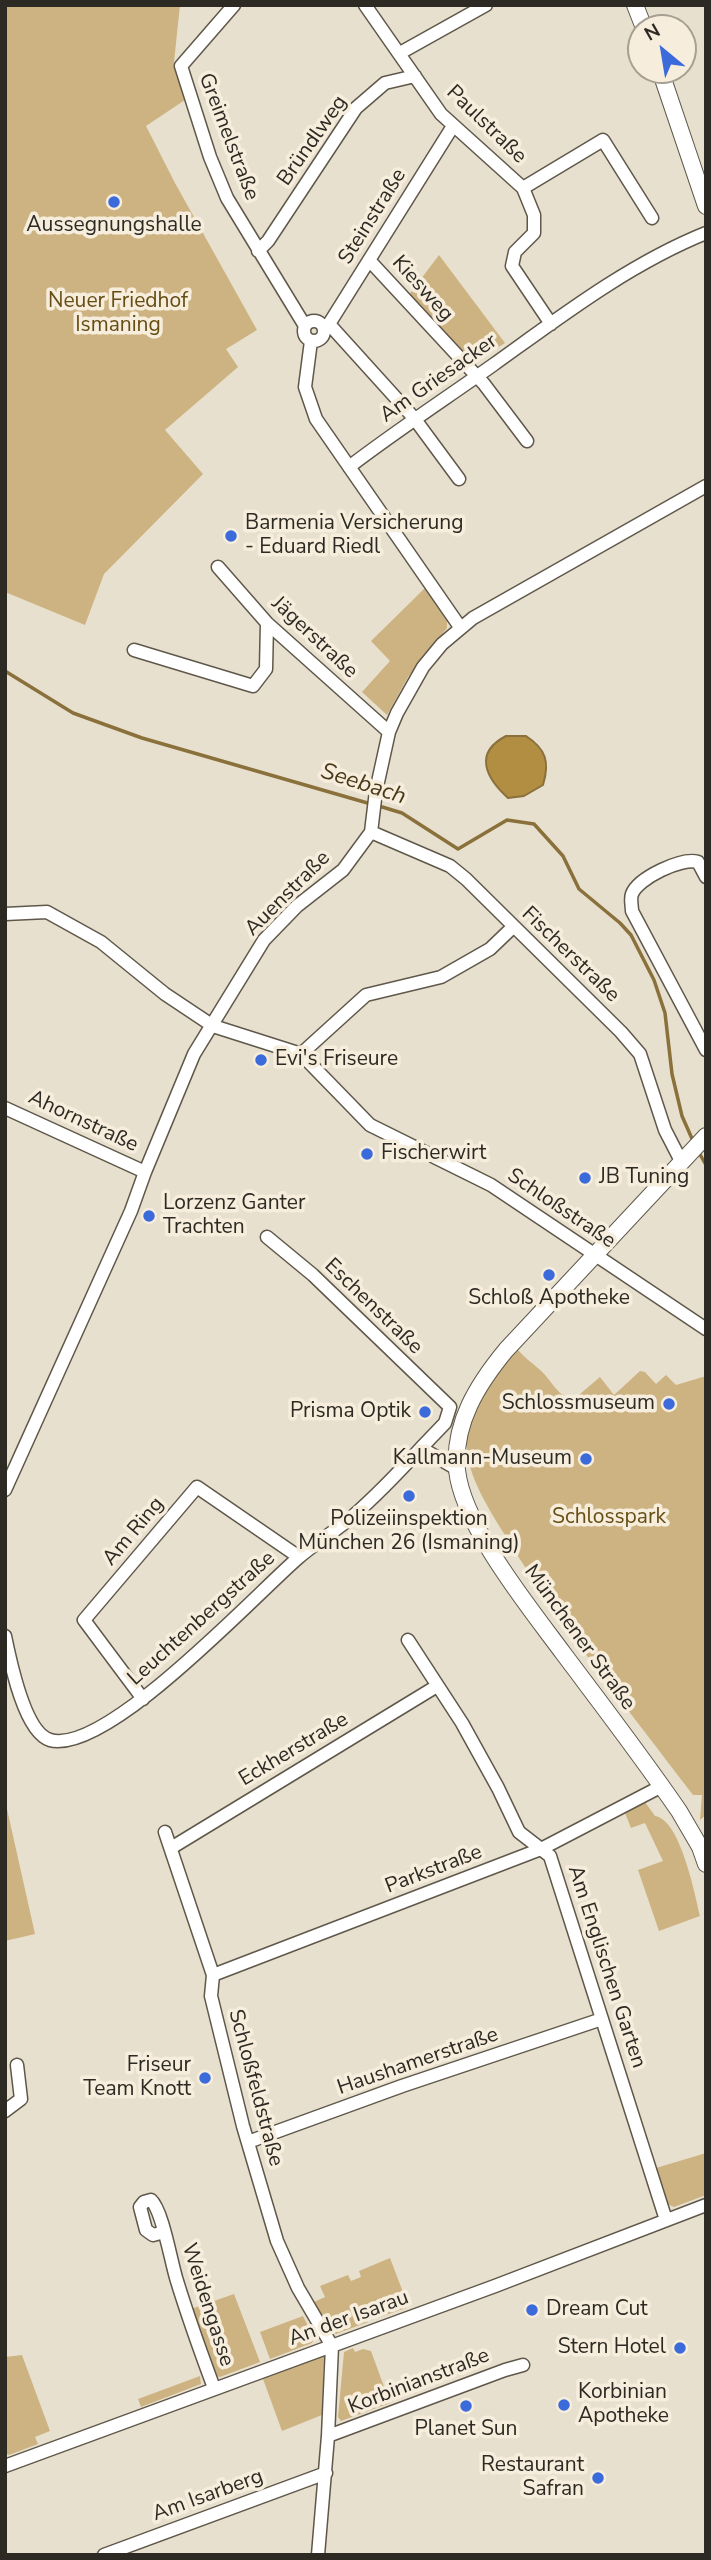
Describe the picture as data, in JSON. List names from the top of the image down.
{
  "streets": {
    "main road": ["Münchener Straße"],
    "street": [
      "Paulstraße",
      "Greimelstraße",
      "Bründlweg",
      "Steinstraße",
      "Kiesweg",
      "Am Griesacker",
      "Jägerstraße",
      "Auenstraße",
      "Fischerstraße",
      "Ahornstraße",
      "Schloßstraße",
      "Eschenstraße",
      "Am Ring",
      "Leuchtenbergstraße",
      "Eckherstraße",
      "Parkstraße",
      "Am Englischen Garten",
      "Haushamerstraße",
      "Schloßfeldstraße",
      "Weidengasse",
      "An der Isarau",
      "Korbinianstraße",
      "Am Isarberg"
    ]
  },
  "crossings": [
    ["Paulstraße", "Bründlweg"],
    ["Paulstraße", "Steinstraße"],
    ["Greimelstraße", "Bründlweg"],
    ["Greimelstraße", "Steinstraße"],
    ["Steinstraße", "Kiesweg"],
    ["Kiesweg", "Am Griesacker"],
    ["Auenstraße", "Fischerstraße"],
    ["Auenstraße", "Ahornstraße"],
    ["Auenstraße", "Schloßstraße"],
    ["Fischerstraße", "Münchener Straße"],
    ["Schloßstraße", "Münchener Straße"],
    ["Am Ring", "Leuchtenbergstraße"],
    ["Münchener Straße", "Parkstraße"],
    ["Eckherstraße", "Am Englischen Garten"],
    ["Eckherstraße", "Schloßfeldstraße"],
    ["Parkstraße", "Am Englischen Garten"],
    ["Parkstraße", "Schloßfeldstraße"],
    ["Am Englischen Garten", "Haushamerstraße"],
    ["Am Englischen Garten", "An der Isarau"],
    ["Haushamerstraße", "Schloßfeldstraße"],
    ["Schloßfeldstraße", "An der Isarau"],
    ["Weidengasse", "An der Isarau"]
  ],
  "water": ["Seebach"],
  "parks": ["Neuer Friedhof Ismaning", "Schlosspark"],
  "places": [
    "Aussegnungshalle",
    "Barmenia Versicherung - Eduard Riedl",
    "Evi's Friseure",
    "Fischerwirt",
    "JB Tuning",
    "Lorzenz Ganter Trachten",
    "Schloß Apotheke",
    "Schlossmuseum",
    "Prisma Optik",
    "Kallmann-Museum",
    "Polizeiinspektion München 26 (Ismaning)",
    "Friseur Team Knott",
    "Dream Cut",
    "Stern Hotel",
    "Korbinian Apotheke",
    "Planet Sun",
    "Restaurant Safran"
  ],
  "north": "top left"
}
